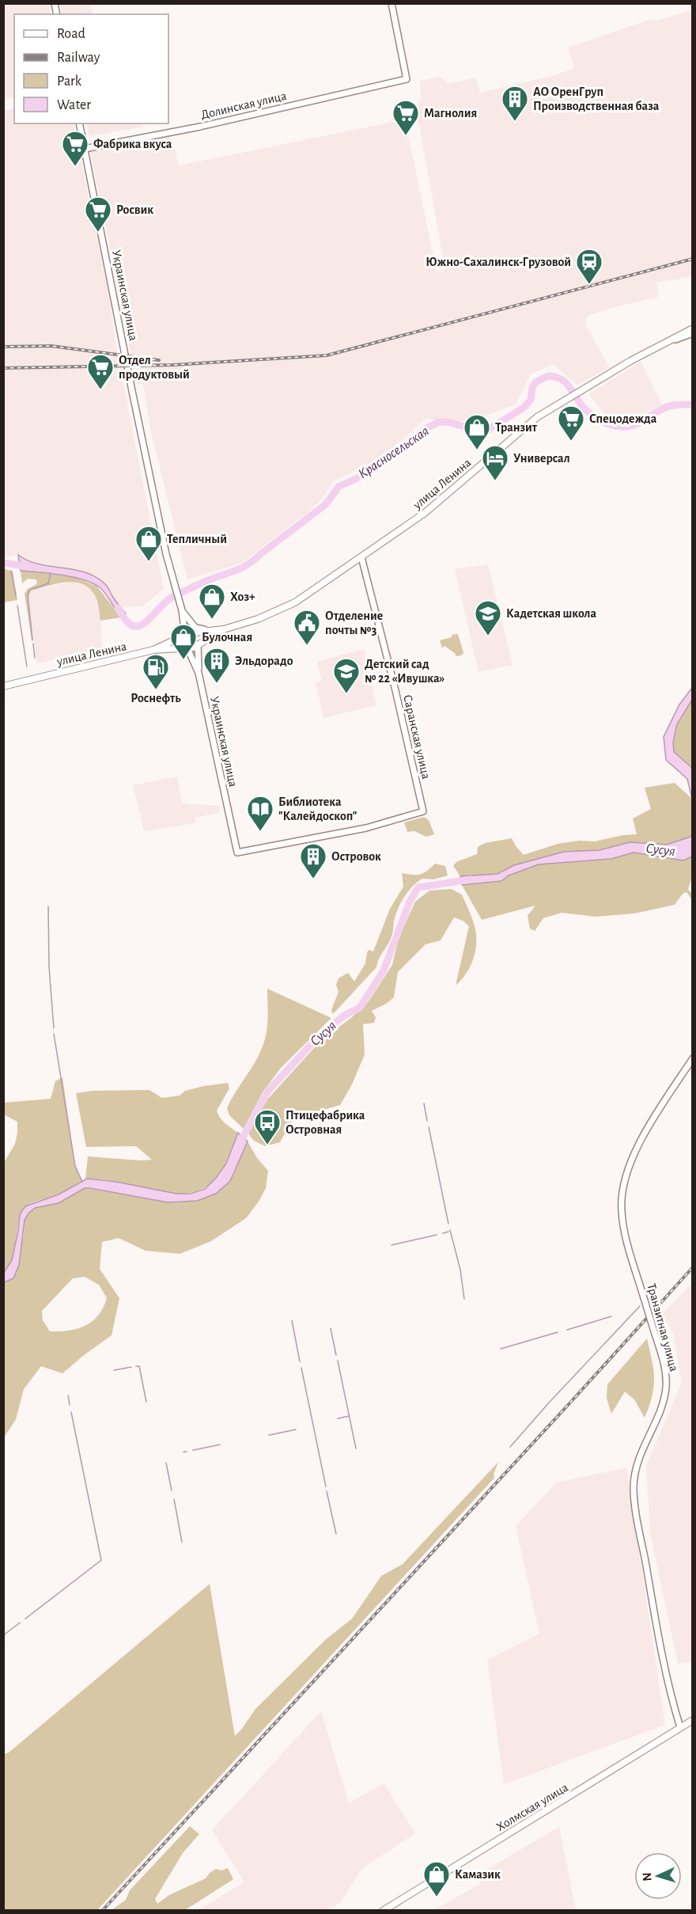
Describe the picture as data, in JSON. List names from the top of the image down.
{
  "streets": {
    "main road": [
      "Долинская улица",
      "Украинская улица",
      "улица Ленина",
      "Саранская улица",
      "Транзитная улица",
      "Холмская улица"
    ]
  },
  "crossings": [
    ["Долинская улица", "Украинская улица"],
    ["Украинская улица", "улица Ленина"],
    ["Украинская улица", "Саранская улица"],
    ["улица Ленина", "Саранская улица"],
    ["Транзитная улица", "Холмская улица"]
  ],
  "water": ["Красносельская", "Сусуя"],
  "places": {
    "building": ["АО ОренГруп Производственная база", "Эльдорадо", "Островок"],
    "supermarket": [
      "Магнолия",
      "Фабрика вкуса",
      "Росвик",
      "Отдел продуктовый",
      "Спецодежда"
    ],
    "station": ["Южно-Сахалинск-Грузовой"],
    "shop": [
      "Транзит",
      "Тепличный",
      "Хоз+",
      "Булочная",
      "Камазик"
    ],
    "hotel": ["Универсал"],
    "school or university": ["Кадетская школа", "Детский сад № 22 «Ивушка»"],
    "public building": ["Отделение почты №3"],
    "fuel station": ["Роснефть"],
    "library": ["Библиотека \"Калейдоскоп\""],
    "bus stop": ["Птицефабрика Островная"]
  },
  "legend": [
    "Road",
    "Railway",
    "Park",
    "Water"
  ],
  "north": "left"
}
